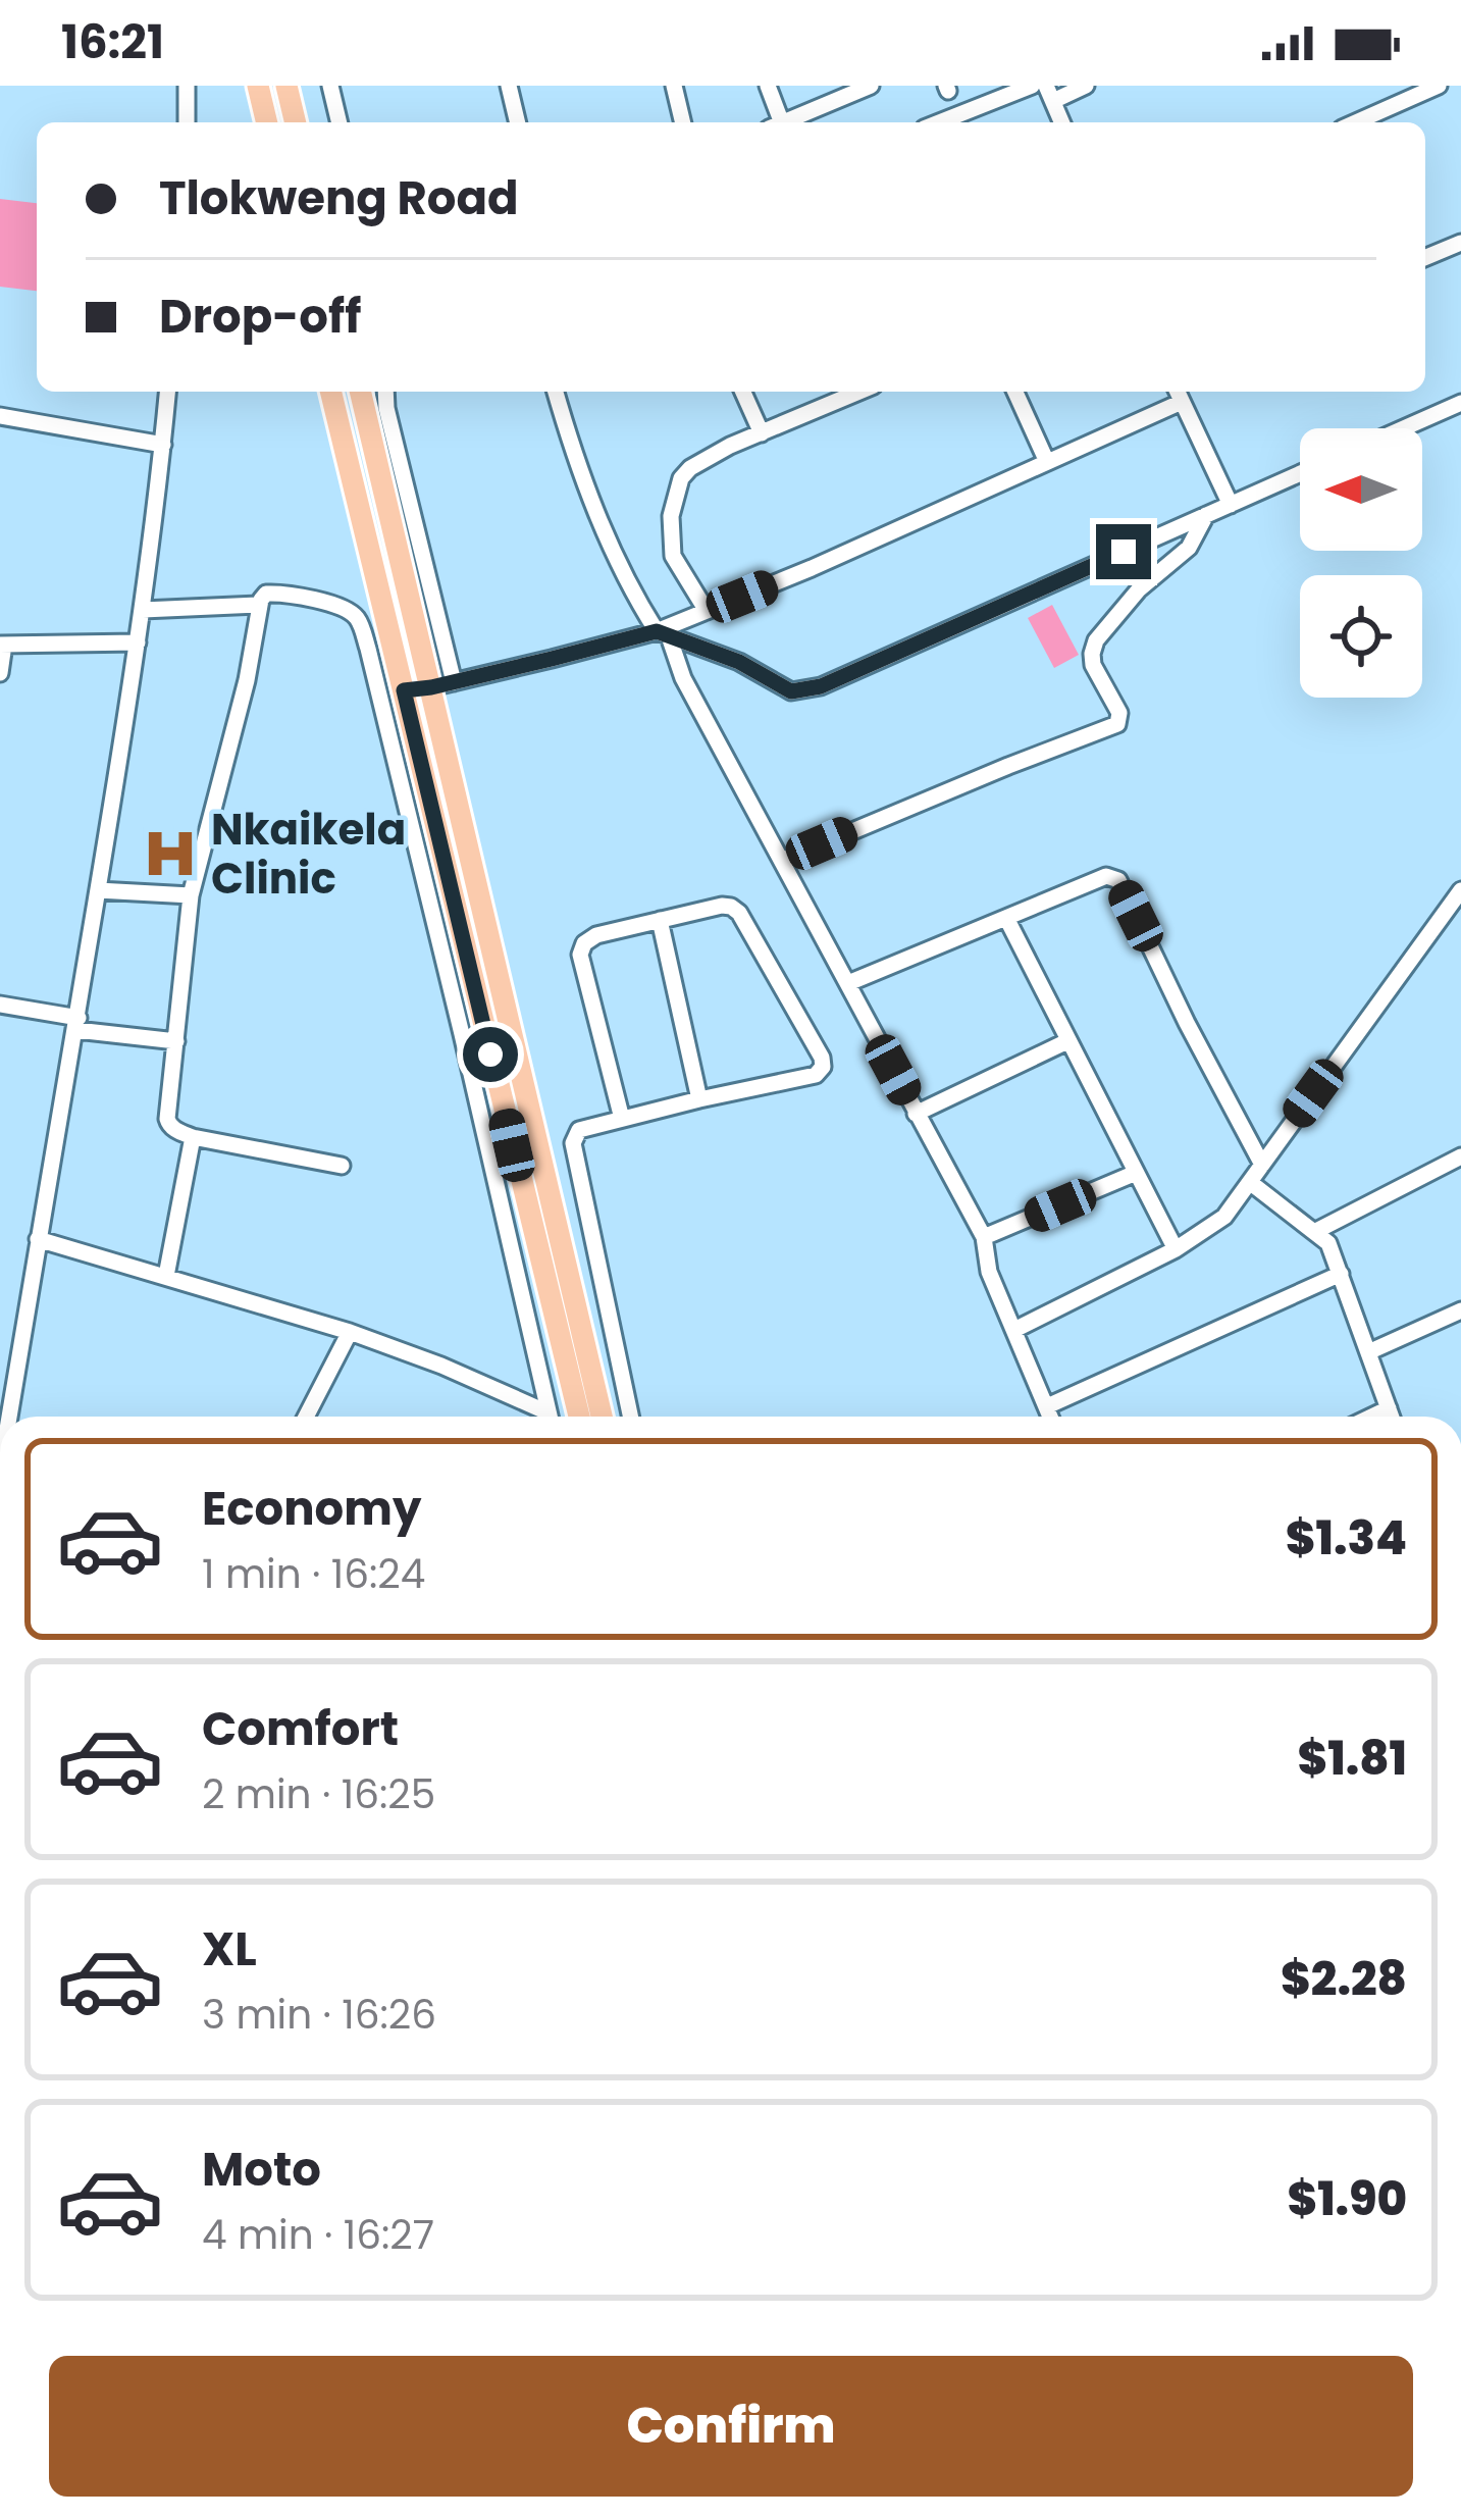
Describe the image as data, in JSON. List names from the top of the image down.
{
  "places": {
    "hospital": ["Nkaikela Clinic"]
  },
  "north": "left",
  "page": {
    "status": "16:21",
    "banner": ["Tlokweng Road", "Drop-off"],
    "list": [
      {
        "name": "Economy",
        "note": "1 min · 16:24",
        "value": "$1.34"
      },
      {
        "name": "Comfort",
        "note": "2 min · 16:25",
        "value": "$1.81"
      },
      {
        "name": "XL",
        "note": "3 min · 16:26",
        "value": "$2.28"
      },
      {
        "name": "Moto",
        "note": "4 min · 16:27",
        "value": "$1.90"
      }
    ],
    "buttons": "Confirm"
  }
}
